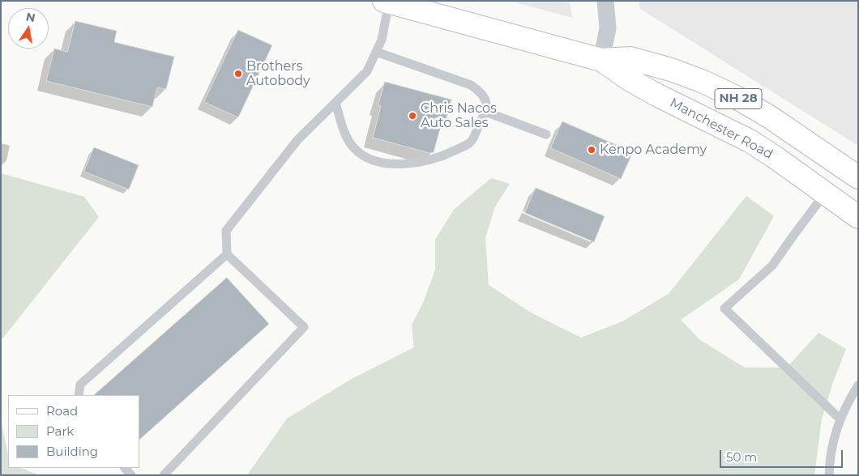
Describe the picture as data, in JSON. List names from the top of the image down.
{
  "streets": {
    "main road": ["NH 28", "Manchester Road"]
  },
  "places": ["Brothers Autobody", "Chris Nacos Auto Sales", "Kenpo Academy"],
  "legend": ["Road", "Park", "Building"],
  "scale_bar": "50 m",
  "north": "top"
}
